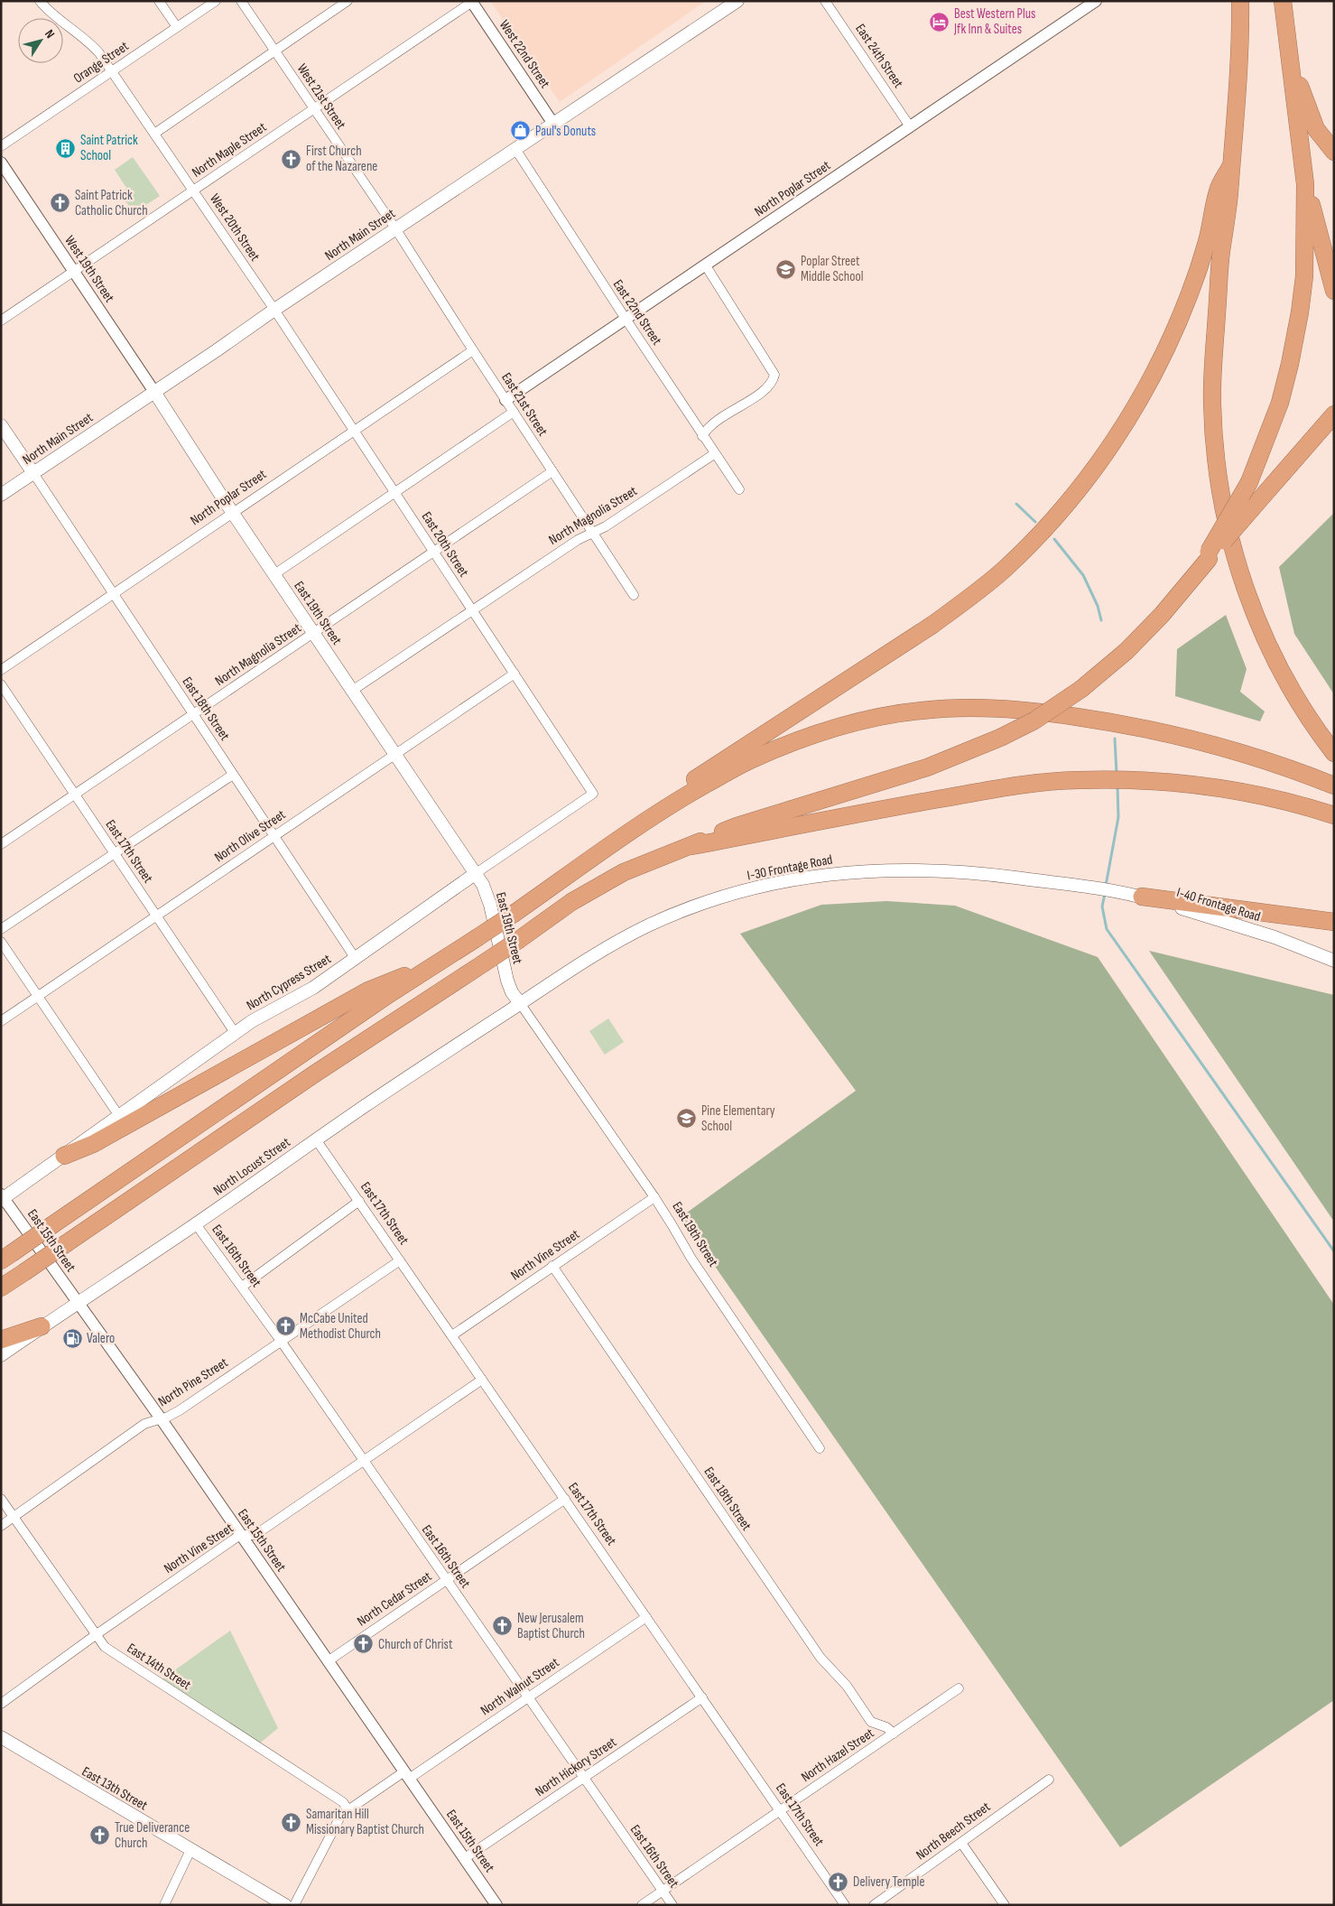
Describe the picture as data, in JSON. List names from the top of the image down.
{
  "streets": {
    "main road": [
      "North Main Street",
      "East 19th Street",
      "I-30 Frontage Road",
      "I-40 Frontage Road",
      "North Cypress Street",
      "North Locust Street",
      "East 13th Street"
    ],
    "street": [
      "West 22nd Street",
      "East 24th Street",
      "Orange Street",
      "West 21st Street",
      "North Maple Street",
      "North Poplar Street",
      "West 20th Street",
      "West 19th Street",
      "East 22nd Street",
      "East 21st Street",
      "North Magnolia Street",
      "East 20th Street",
      "East 18th Street",
      "North Olive Street",
      "East 17th Street",
      "East 15th Street",
      "North Vine Street",
      "East 16th Street",
      "North Pine Street",
      "North Cedar Street",
      "East 14th Street",
      "North Walnut Street",
      "North Hazel Street",
      "North Hickory Street",
      "North Beech Street"
    ]
  },
  "crossings": [
    ["West 22nd Street", "North Maple Street"],
    ["West 22nd Street", "North Main Street"],
    ["East 24th Street", "North Poplar Street"],
    ["Orange Street", "West 20th Street"],
    ["West 21st Street", "North Maple Street"],
    ["West 21st Street", "North Main Street"],
    ["West 21st Street", "East 21st Street"],
    ["North Maple Street", "West 20th Street"],
    ["North Maple Street", "West 19th Street"],
    ["North Poplar Street", "East 22nd Street"],
    ["North Poplar Street", "East 21st Street"],
    ["North Poplar Street", "East 20th Street"],
    ["North Poplar Street", "East 19th Street"],
    ["North Poplar Street", "East 18th Street"],
    ["West 20th Street", "North Main Street"],
    ["West 20th Street", "East 20th Street"],
    ["North Main Street", "West 19th Street"],
    ["North Main Street", "East 22nd Street"],
    ["North Main Street", "East 21st Street"],
    ["North Main Street", "East 20th Street"],
    ["North Main Street", "East 19th Street"],
    ["North Main Street", "East 18th Street"],
    ["West 19th Street", "East 19th Street"],
    ["East 22nd Street", "North Magnolia Street"],
    ["East 21st Street", "North Magnolia Street"],
    ["North Magnolia Street", "East 20th Street"],
    ["North Magnolia Street", "East 19th Street"],
    ["North Magnolia Street", "East 18th Street"],
    ["North Magnolia Street", "East 17th Street"],
    ["East 20th Street", "North Olive Street"],
    ["East 20th Street", "North Cypress Street"],
    ["East 19th Street", "North Olive Street"],
    ["East 19th Street", "I-30 Frontage Road"],
    ["East 19th Street", "North Cypress Street"],
    ["East 19th Street", "North Locust Street"],
    ["East 19th Street", "North Vine Street"],
    ["East 18th Street", "North Olive Street"],
    ["East 18th Street", "North Cypress Street"],
    ["East 18th Street", "North Vine Street"],
    ["East 18th Street", "North Hazel Street"],
    ["North Olive Street", "East 17th Street"],
    ["East 17th Street", "North Cypress Street"],
    ["East 17th Street", "North Locust Street"],
    ["East 17th Street", "North Vine Street"],
    ["East 17th Street", "North Pine Street"],
    ["East 17th Street", "North Cedar Street"],
    ["East 17th Street", "North Walnut Street"],
    ["East 17th Street", "North Hazel Street"],
    ["East 17th Street", "North Hickory Street"],
    ["I-30 Frontage Road", "I-40 Frontage Road"],
    ["I-30 Frontage Road", "North Locust Street"],
    ["North Cypress Street", "East 15th Street"],
    ["North Locust Street", "East 15th Street"],
    ["North Locust Street", "East 16th Street"],
    ["East 15th Street", "North Vine Street"],
    ["East 15th Street", "North Pine Street"],
    ["East 15th Street", "North Cedar Street"],
    ["East 15th Street", "North Walnut Street"],
    ["East 15th Street", "North Hickory Street"],
    ["North Vine Street", "East 16th Street"],
    ["North Vine Street", "East 14th Street"],
    ["East 16th Street", "North Pine Street"],
    ["East 16th Street", "North Cedar Street"],
    ["East 16th Street", "North Walnut Street"],
    ["East 16th Street", "North Hazel Street"],
    ["East 16th Street", "North Hickory Street"],
    ["North Pine Street", "East 14th Street"],
    ["East 14th Street", "North Walnut Street"]
  ],
  "places": {
    "hotel": ["Best Western Plus Jfk Inn & Suites"],
    "shop": ["Paul's Donuts"],
    "building": ["Saint Patrick School"],
    "church": [
      "First Church of the Nazarene",
      "Saint Patrick Catholic Church",
      "McCabe United Methodist Church",
      "New Jerusalem Baptist Church",
      "Church of Christ",
      "Samaritan Hill Missionary Baptist Church",
      "True Deliverance Church",
      "Delivery Temple"
    ],
    "school or university": ["Poplar Street Middle School", "Pine Elementary School"],
    "fuel station": ["Valero"]
  },
  "north": "top right"
}
